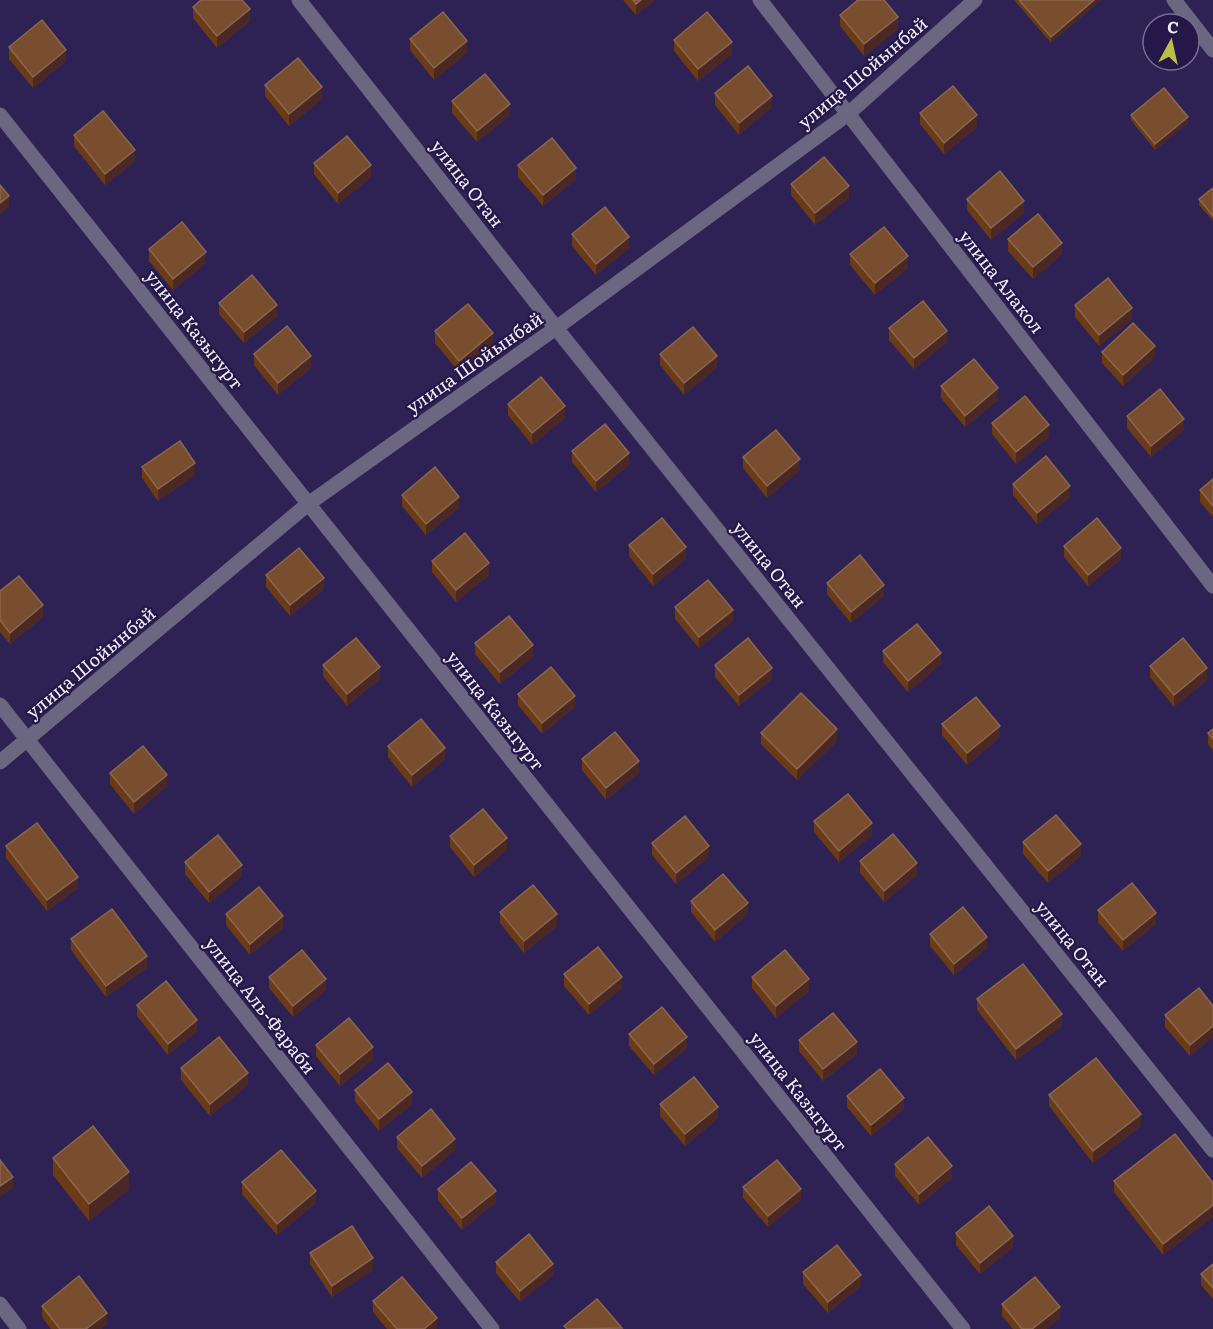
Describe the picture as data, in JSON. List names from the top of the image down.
{
  "streets": {
    "street": [
      "улица Шойынбай",
      "улица Отан",
      "улица Алакол",
      "улица Казыгурт",
      "улица Аль-Фараби"
    ]
  },
  "crossings": [
    ["улица Шойынбай", "улица Отан"],
    ["улица Шойынбай", "улица Алакол"],
    ["улица Шойынбай", "улица Казыгурт"],
    ["улица Шойынбай", "улица Аль-Фараби"]
  ],
  "north": "top"
}
